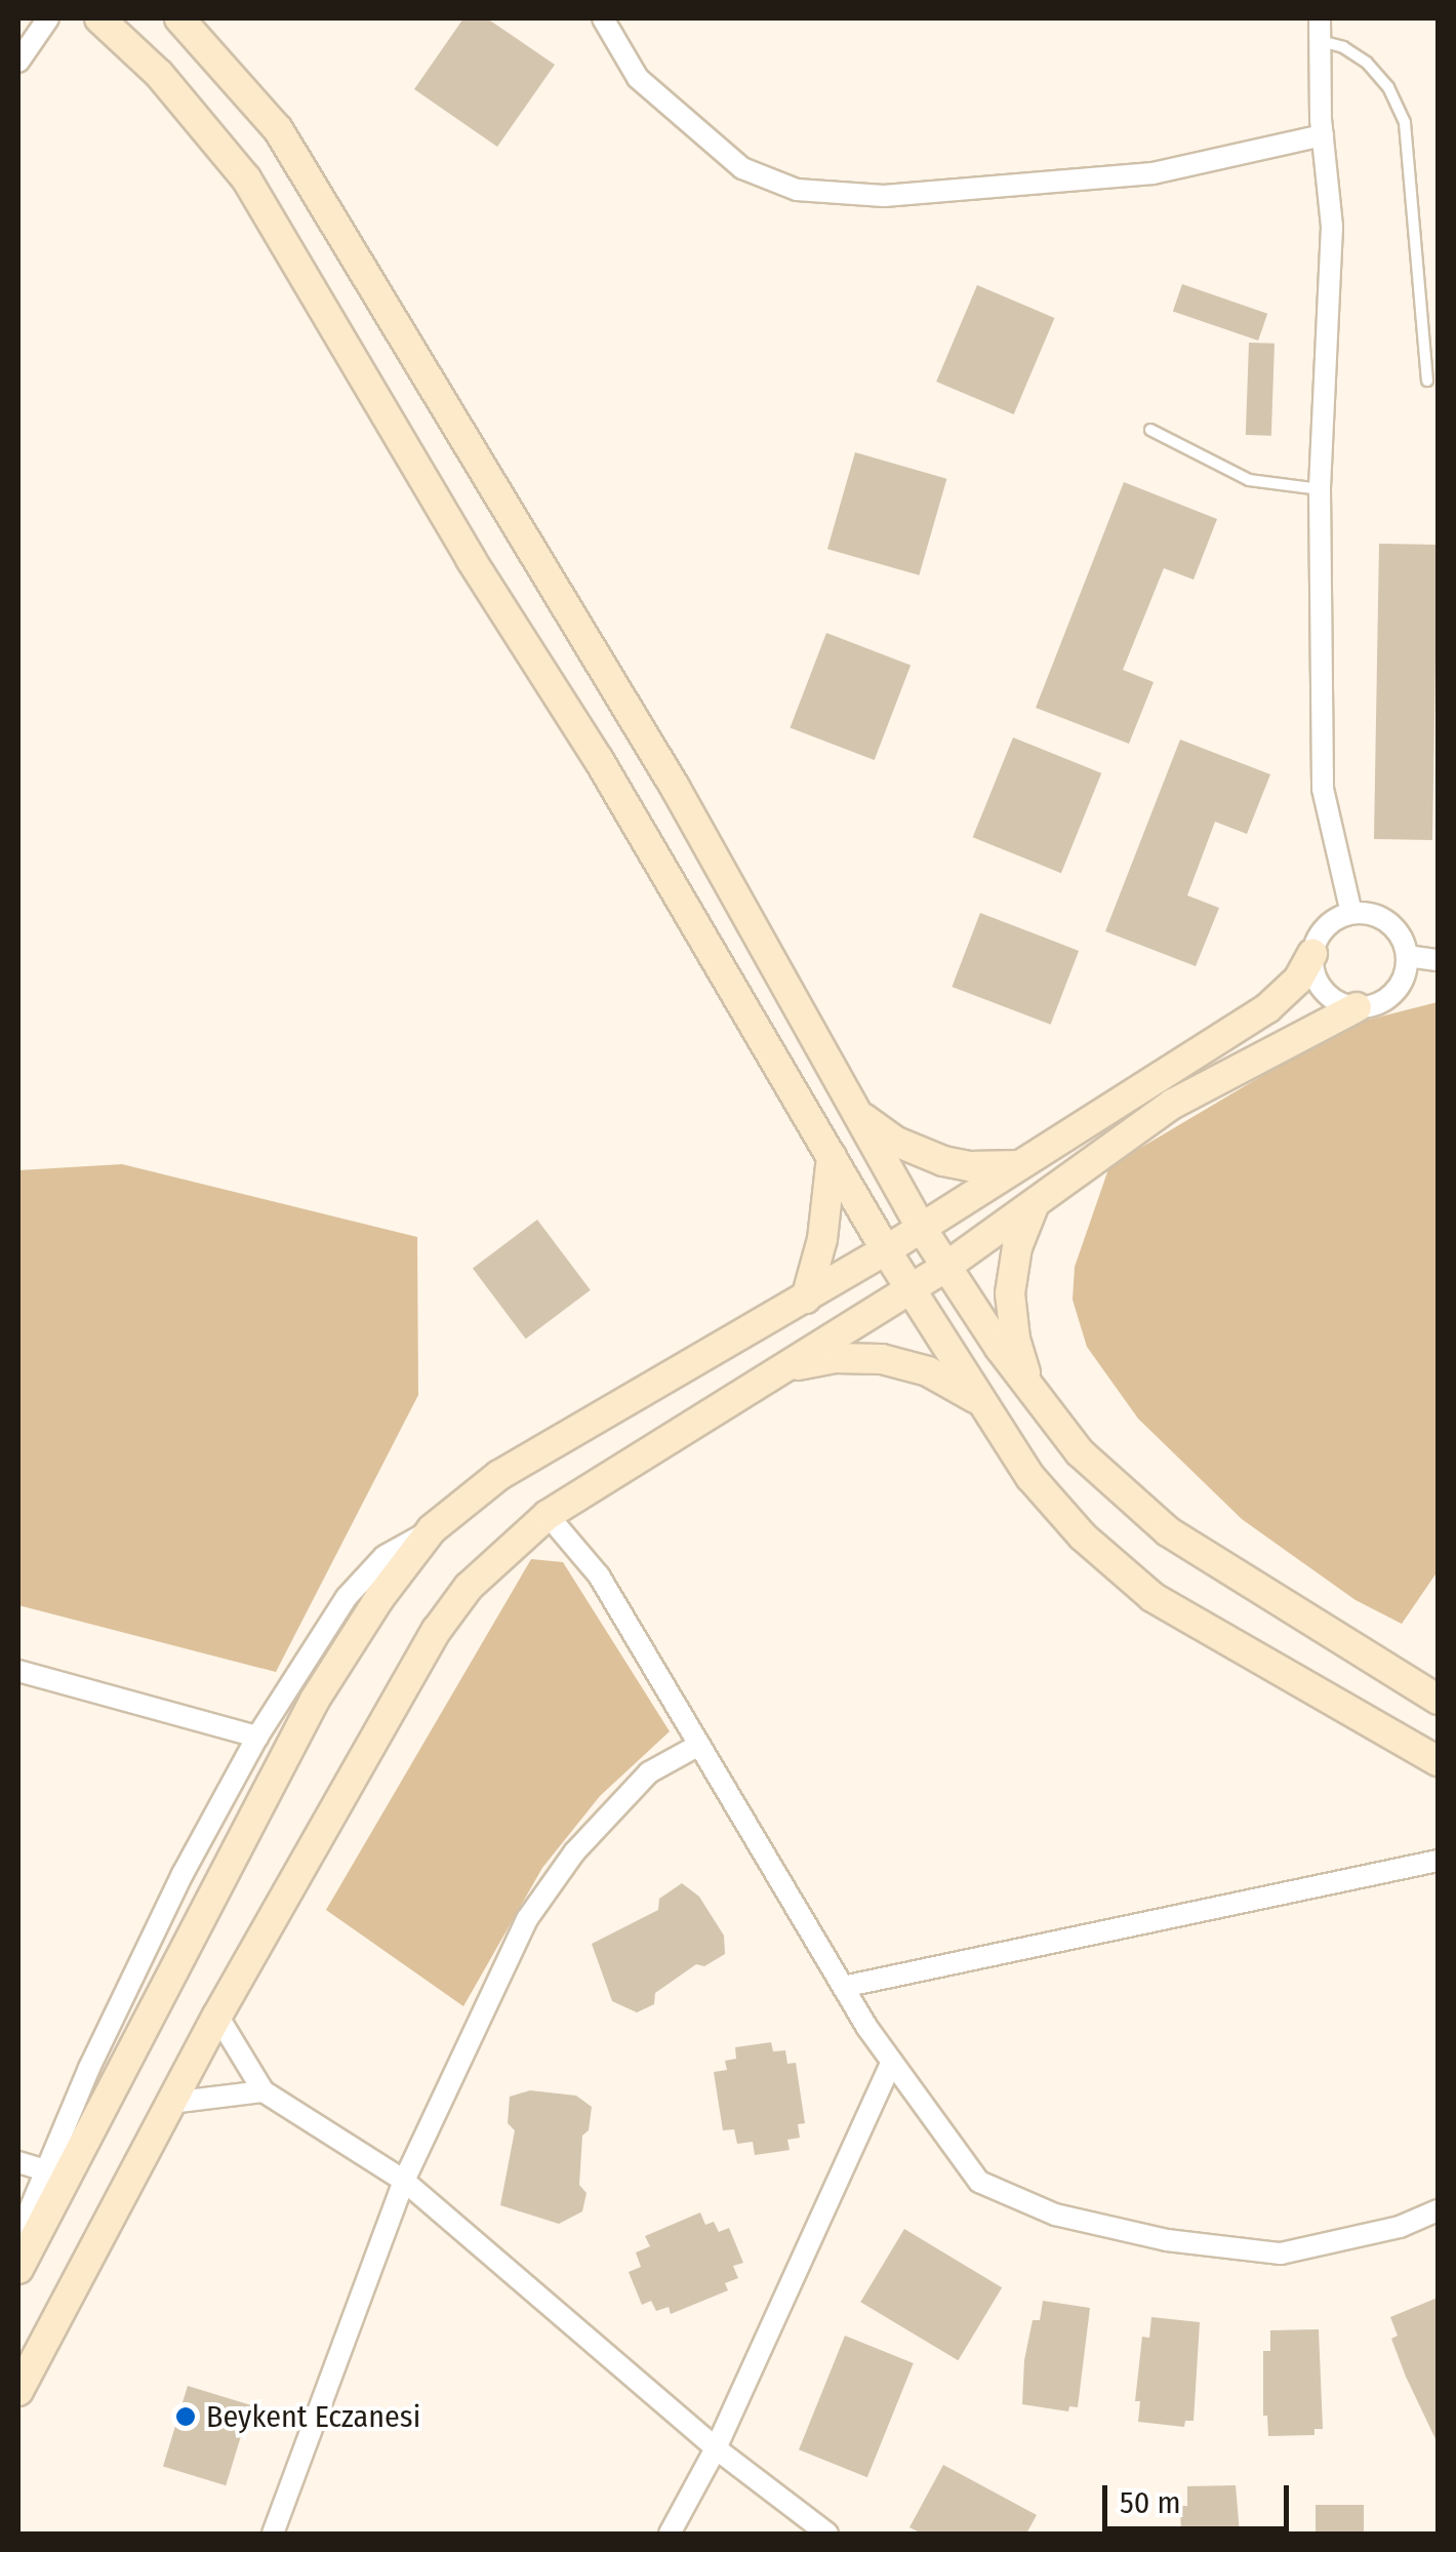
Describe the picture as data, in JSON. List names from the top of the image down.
{
  "places": ["Beykent Eczanesi"],
  "scale_bar": "50 m"
}
